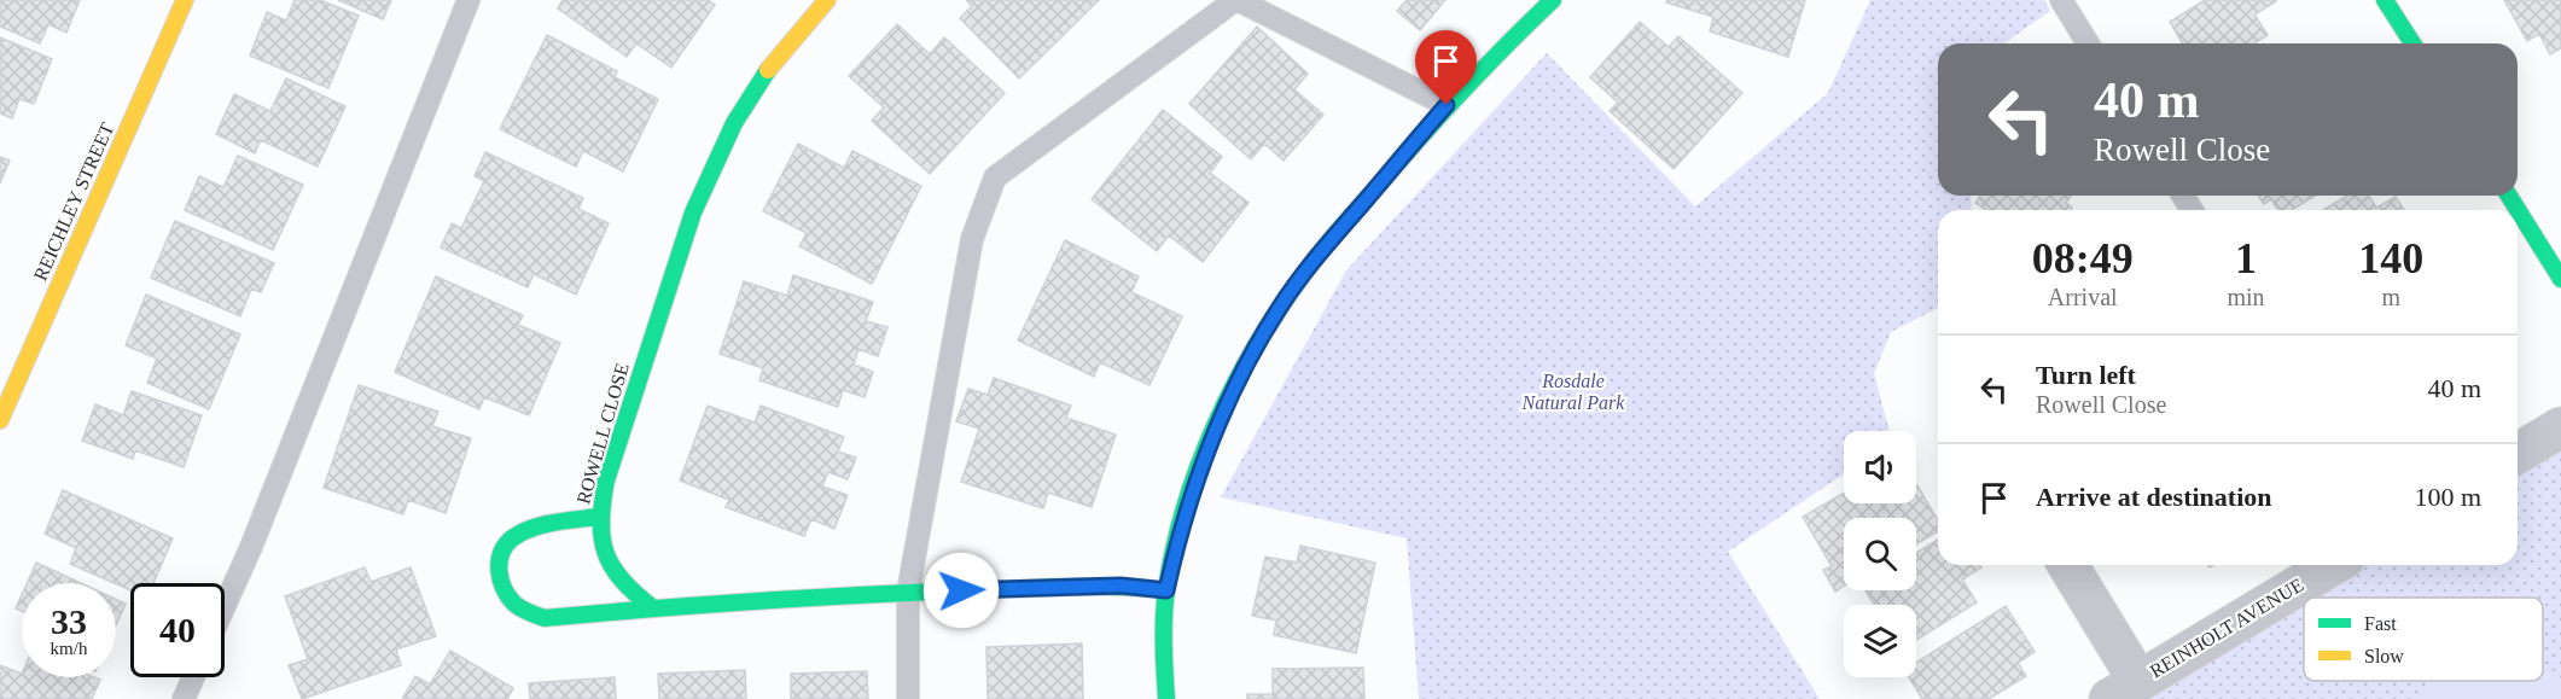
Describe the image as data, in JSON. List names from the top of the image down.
{
  "streets": {
    "street": ["REICHLEY STREET", "ROWELL CLOSE", "REINHOLT AVENUE"]
  },
  "parks": ["Rosdale Natural Park"],
  "legend": ["Fast", "Slow"],
  "page": {
    "turn": ["40 m", "Rowell Close"],
    "eta": [
      "08:49",
      "Arrival",
      "1",
      "min",
      "140",
      "m"
    ],
    "list": [
      {
        "name": "Turn left",
        "note": "Rowell Close",
        "value": "40 m"
      },
      {
        "name": "Arrive at destination",
        "value": "100 m"
      }
    ],
    "speed": "33 km/h",
    "limit": "40"
  }
}
